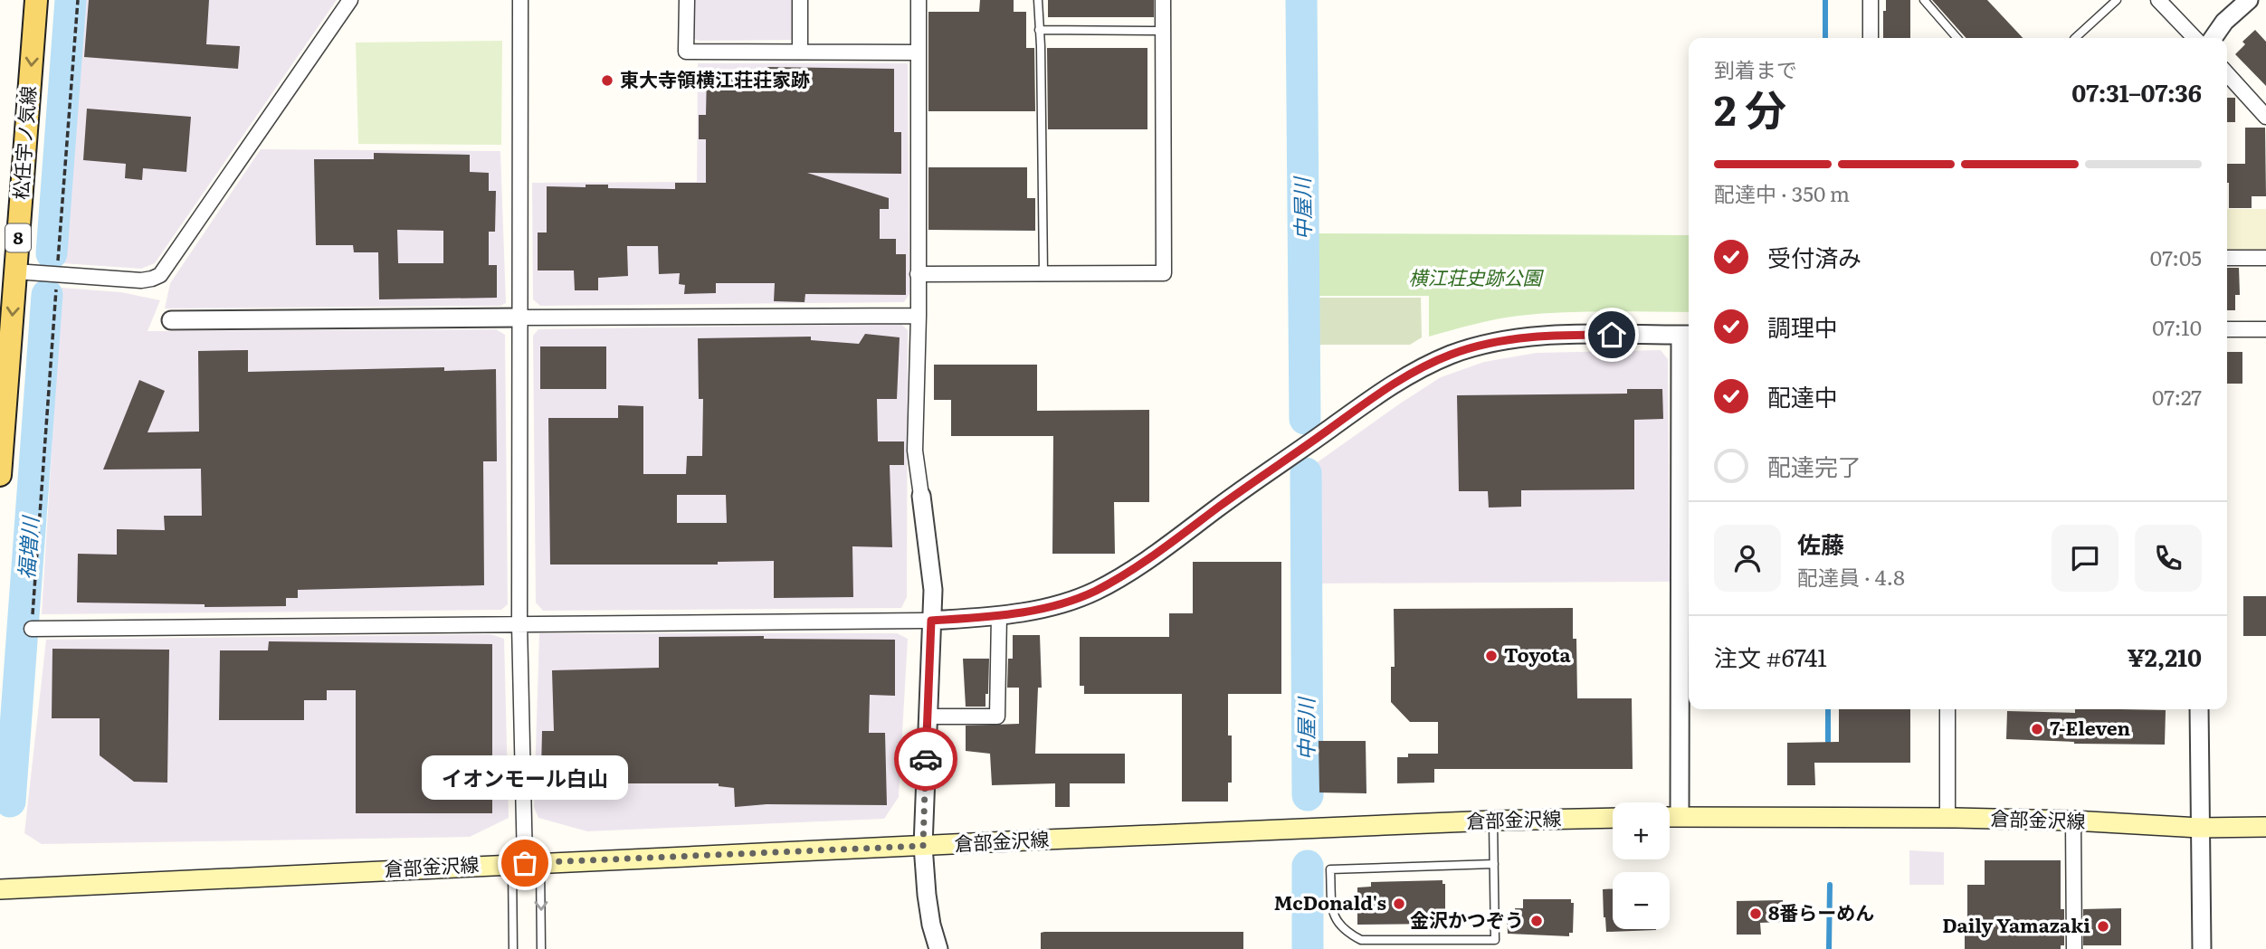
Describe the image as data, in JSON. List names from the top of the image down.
{
  "streets": {
    "main road": ["松任宇ノ気線", "8", "倉部金沢線"]
  },
  "one_way": ["松任宇ノ気線"],
  "water": ["中屋川", "福増川"],
  "parks": ["横江荘史跡公園"],
  "places": [
    "東大寺領横江荘荘家跡",
    "Toyota",
    "7-Eleven",
    "イオンモール白山",
    "McDonald's",
    "8番らーめん",
    "金沢かつぞう",
    "Daily Yamazaki"
  ],
  "page": {
    "heading": ["2 分", "到着まで", "07:31–07:36"],
    "panel": [
      "佐藤",
      "配達員 · 4.8",
      "注文 #6741",
      "¥2,210"
    ],
    "bar": "配達中 · 350 m",
    "list": [
      ["受付済み", "07:05"],
      ["調理中", "07:10"],
      ["配達中", "07:27"],
      "配達完了"
    ],
    "bubble": "イオンモール白山",
    "map_buttons": ["+", "−"]
  }
}
